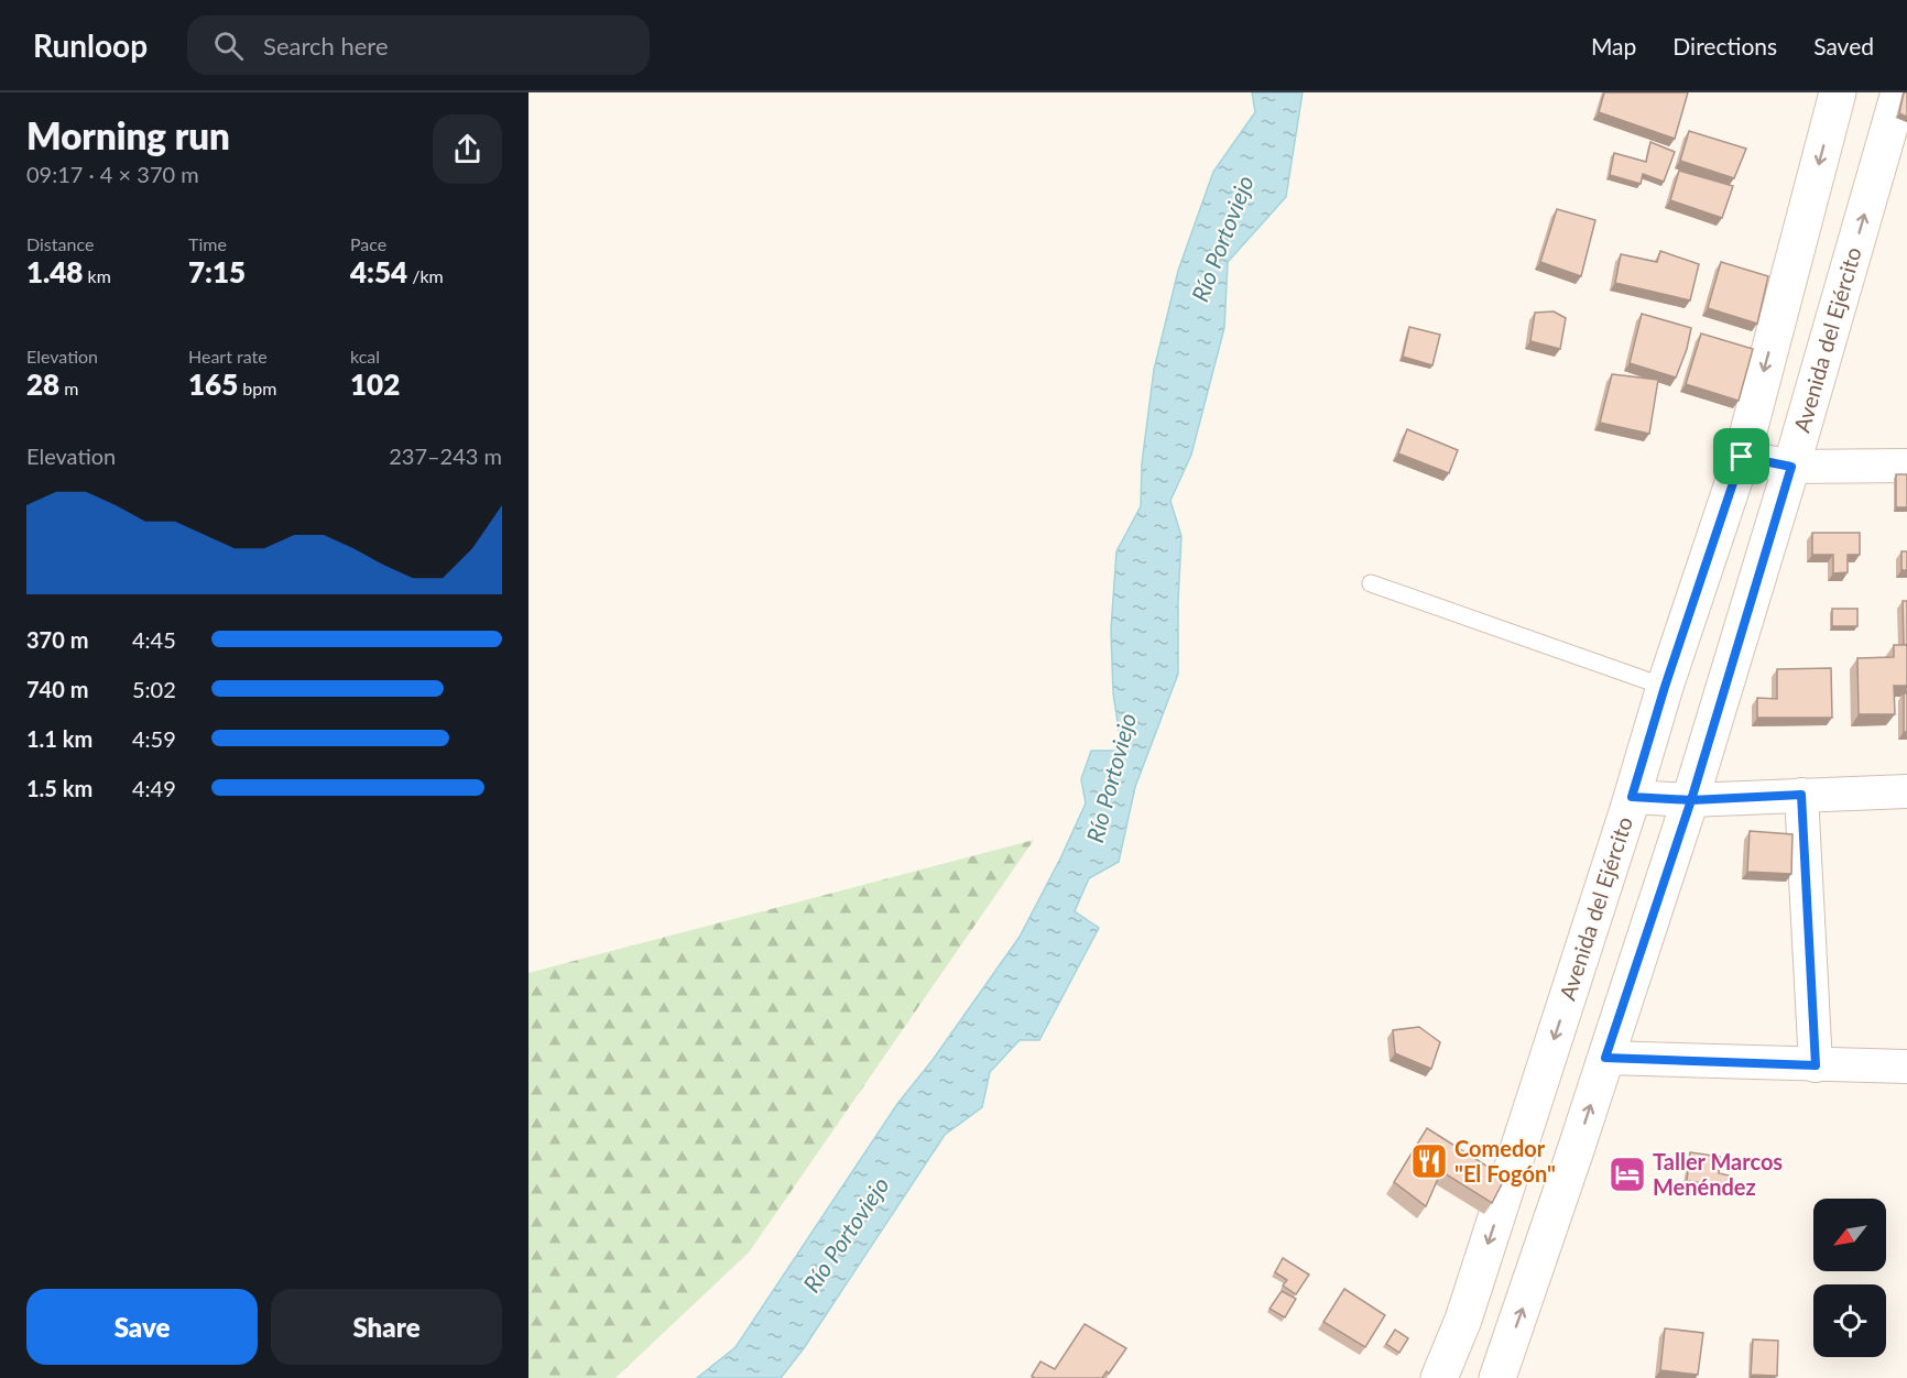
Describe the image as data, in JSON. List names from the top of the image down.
{
  "streets": {
    "main road": ["Avenida del Ejército"]
  },
  "water": ["Río Portoviejo"],
  "places": {
    "restaurant": ["Comedor \"El Fogón\""],
    "hotel": ["Taller Marcos Menéndez"]
  },
  "north": "bottom left",
  "page": {
    "header": "Runloop",
    "search": "Search here",
    "nav": ["Map", "Directions", "Saved"],
    "heading": ["Morning run", "09:17 · 4 × 370 m"],
    "stats": [
      ["Distance", "1.48 km"],
      ["Time", "7:15"],
      ["Pace", "4:54 /km"],
      ["Elevation", "28 m"],
      ["Heart rate", "165 bpm"],
      ["kcal", "102"]
    ],
    "chart": ["Elevation", "237–243 m"],
    "list": [
      {
        "name": "370 m",
        "note": "4:45"
      },
      {
        "name": "740 m",
        "note": "5:02"
      },
      {
        "name": "1.1 km",
        "note": "4:59"
      },
      {
        "name": "1.5 km",
        "note": "4:49"
      }
    ],
    "buttons": ["Save", "Share"]
  }
}
